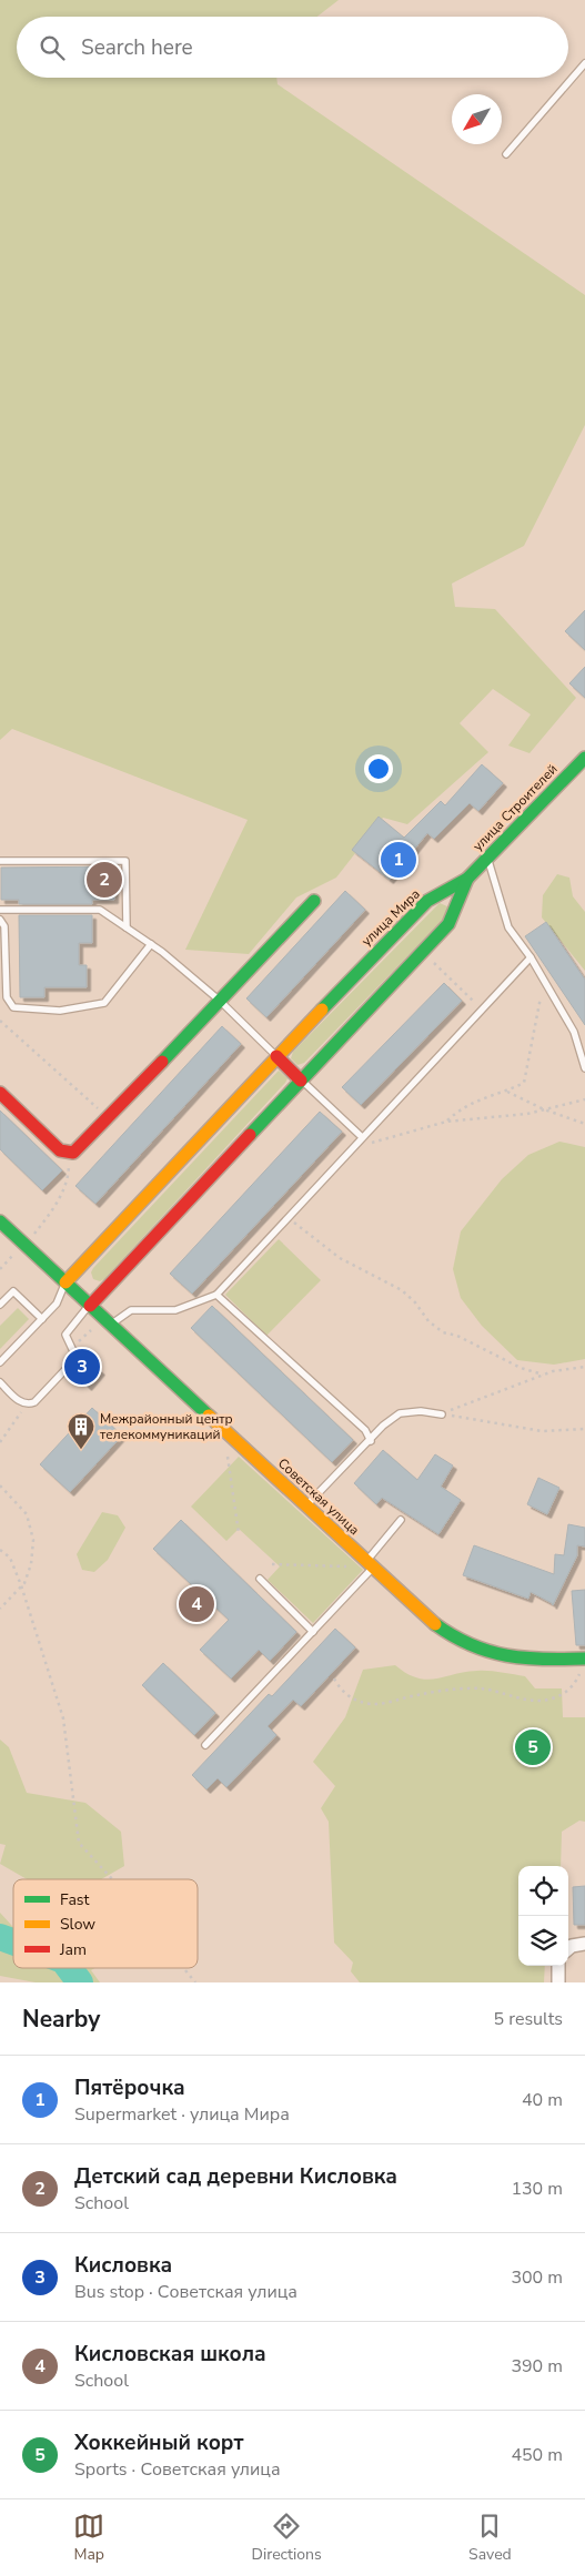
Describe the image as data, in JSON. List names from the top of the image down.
{
  "streets": {
    "street": ["улица Строителей", "улица Мира", "Советская улица"]
  },
  "crossings": [
    ["улица Строителей", "улица Мира"],
    ["улица Мира", "Советская улица"]
  ],
  "places": {
    "building": ["Межрайонный центр телекоммуникаций"]
  },
  "legend": ["Fast", "Slow", "Jam"],
  "north": "bottom left",
  "page": {
    "search": "Search here",
    "pins": [
      "1",
      "2",
      "3",
      "4",
      "5"
    ],
    "heading": ["Nearby", "5 results"],
    "list": [
      {
        "mark": "1",
        "name": "Пятёрочка",
        "note": "Supermarket · улица Мира",
        "value": "40 m"
      },
      {
        "mark": "2",
        "name": "Детский сад деревни Кисловка",
        "note": "School",
        "value": "130 m"
      },
      {
        "mark": "3",
        "name": "Кисловка",
        "note": "Bus stop · Советская улица",
        "value": "300 m"
      },
      {
        "mark": "4",
        "name": "Кисловская школа",
        "note": "School",
        "value": "390 m"
      },
      {
        "mark": "5",
        "name": "Хоккейный корт",
        "note": "Sports · Советская улица",
        "value": "450 m"
      }
    ],
    "nav": ["Map", "Directions", "Saved"]
  }
}
